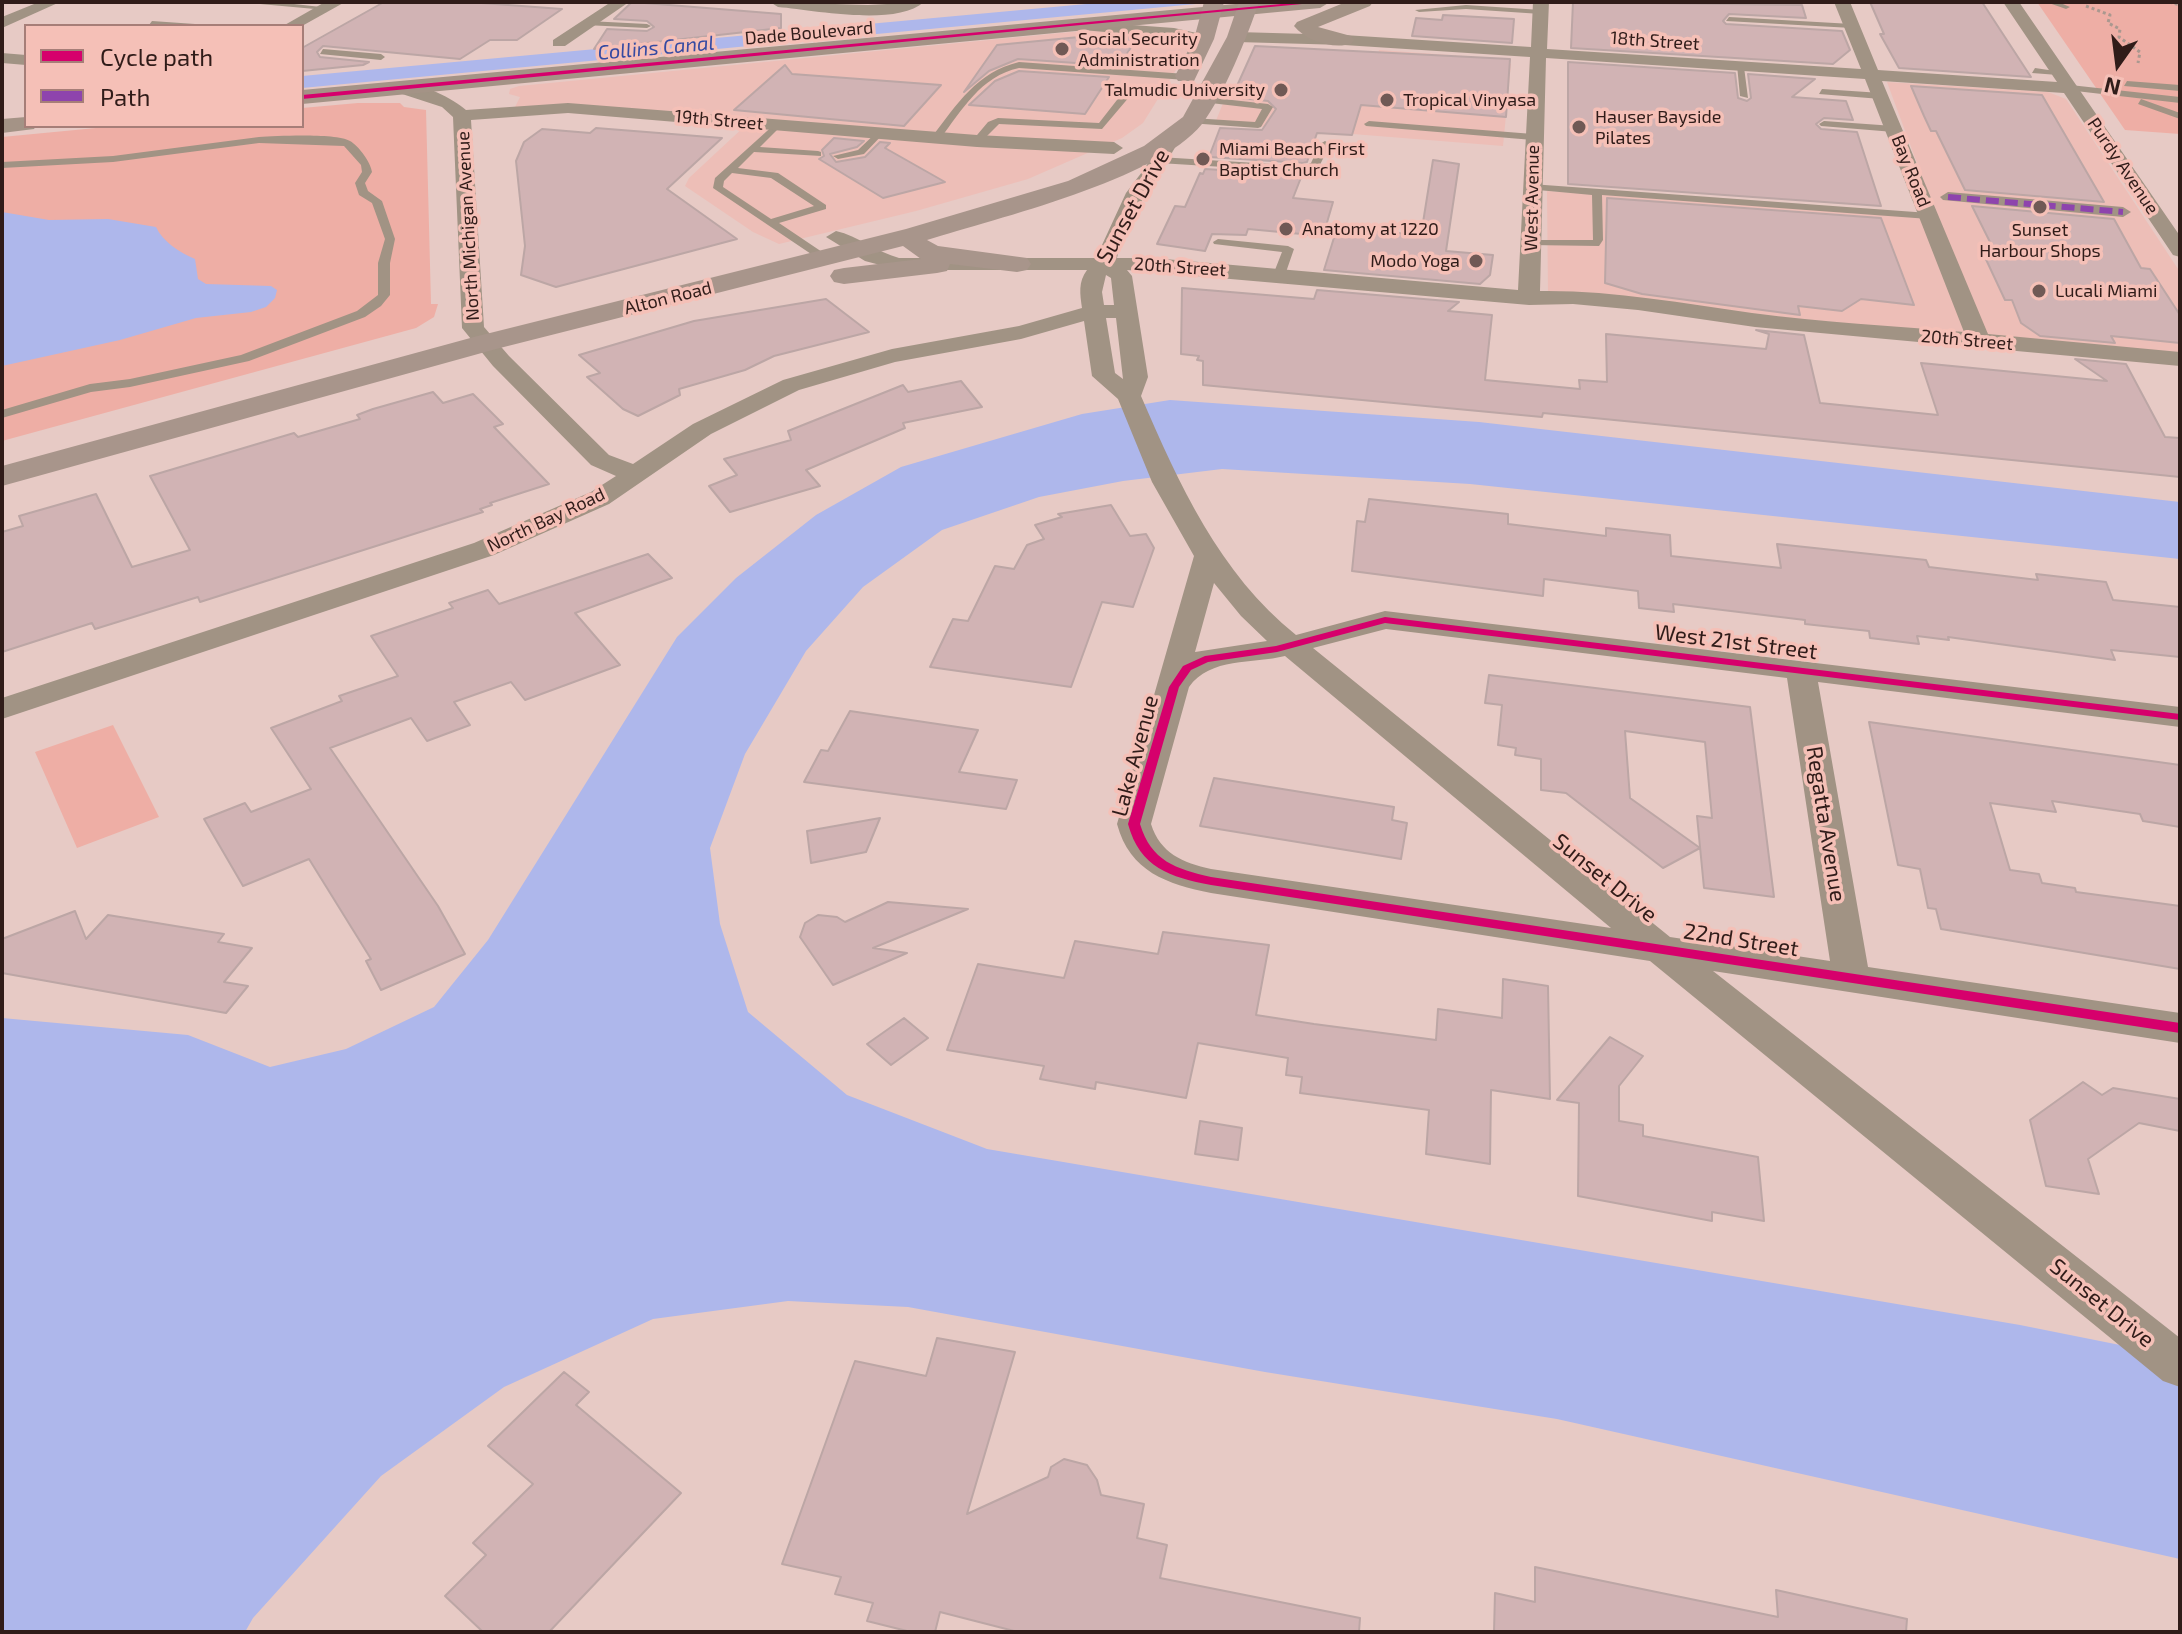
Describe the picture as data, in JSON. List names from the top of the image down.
{
  "streets": {
    "highway": ["Alton Road"],
    "main road": ["Dade Boulevard"],
    "street": [
      "18th Street",
      "19th Street",
      "Purdy Avenue",
      "Bay Road",
      "West Avenue",
      "Sunset Drive",
      "North Michigan Avenue",
      "20th Street",
      "North Bay Road",
      "West 21st Street",
      "Lake Avenue",
      "Regatta Avenue",
      "22nd Street"
    ]
  },
  "crossings": [
    ["Dade Boulevard", "North Michigan Avenue"],
    ["Dade Boulevard", "Alton Road"],
    ["18th Street", "Purdy Avenue"],
    ["18th Street", "Bay Road"],
    ["18th Street", "West Avenue"],
    ["18th Street", "Alton Road"],
    ["19th Street", "North Michigan Avenue"],
    ["19th Street", "Alton Road"],
    ["Bay Road", "20th Street"],
    ["West Avenue", "20th Street"],
    ["Sunset Drive", "20th Street"],
    ["Sunset Drive", "Alton Road"],
    ["Sunset Drive", "North Bay Road"],
    ["Sunset Drive", "West 21st Street"],
    ["Sunset Drive", "Lake Avenue"],
    ["Sunset Drive", "22nd Street"],
    ["North Michigan Avenue", "Alton Road"],
    ["North Michigan Avenue", "North Bay Road"],
    ["20th Street", "Alton Road"],
    ["West 21st Street", "Lake Avenue"],
    ["West 21st Street", "Regatta Avenue"],
    ["Lake Avenue", "22nd Street"],
    ["Regatta Avenue", "22nd Street"]
  ],
  "water": ["Collins Canal"],
  "places": [
    "Social Security Administration",
    "Talmudic University",
    "Tropical Vinyasa",
    "Hauser Bayside Pilates",
    "Miami Beach First Baptist Church",
    "Sunset Harbour Shops",
    "Anatomy at 1220",
    "Modo Yoga",
    "Lucali Miami"
  ],
  "legend": ["Cycle path", "Path"],
  "north": "bottom"
}
